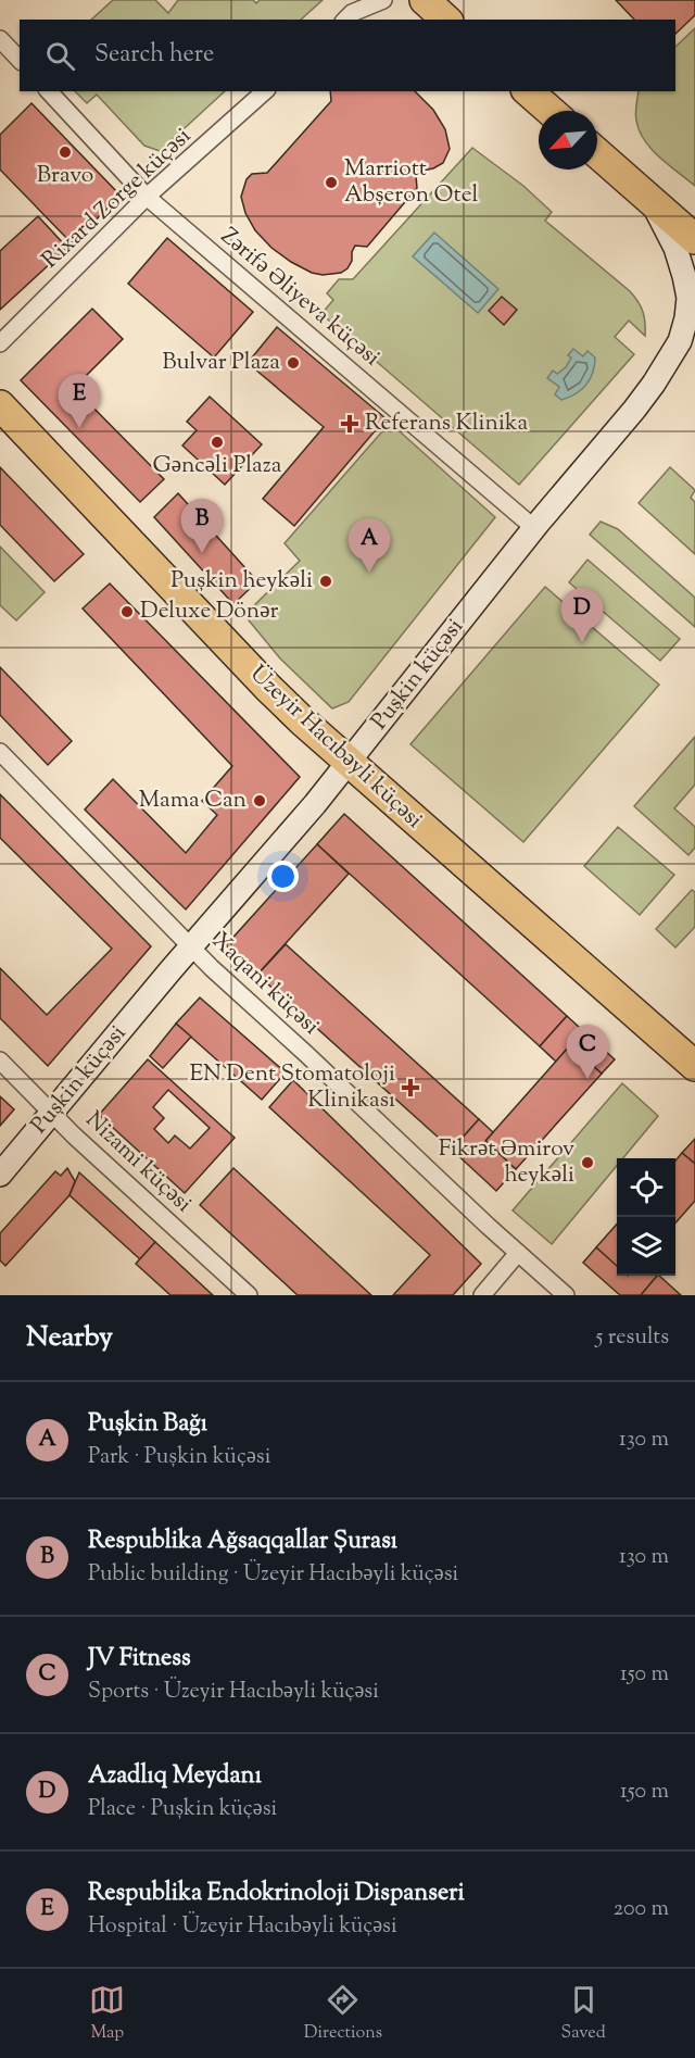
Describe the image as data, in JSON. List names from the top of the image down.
{
  "streets": {
    "highway": ["Üzeyir Hacıbəyli küçəsi"],
    "main road": ["Puşkin küçəsi"],
    "street": [
      "Rixard Zorge küçəsi",
      "Zərifə Əliyeva küçəsi",
      "Xaqani küçəsi",
      "Nizami küçəsi"
    ]
  },
  "crossings": [
    ["Rixard Zorge küçəsi", "Zərifə Əliyeva küçəsi"],
    ["Zərifə Əliyeva küçəsi", "Puşkin küçəsi"],
    ["Puşkin küçəsi", "Üzeyir Hacıbəyli küçəsi"],
    ["Puşkin küçəsi", "Xaqani küçəsi"],
    ["Puşkin küçəsi", "Nizami küçəsi"]
  ],
  "places": {
    "other": [
      "Bravo",
      "Marriott Abşeron Otel",
      "Bulvar Plaza",
      "Gəncəli Plaza",
      "Puşkin heykəli",
      "Deluxe Dönər",
      "Mama Can",
      "Fikrət Əmirov heykəli"
    ],
    "health": ["Referans Klinika", "EN Dent Stomatoloji Klinikası"]
  },
  "north": "bottom left",
  "page": {
    "search": "Search here",
    "pins": [
      "E",
      "B",
      "A",
      "D",
      "C"
    ],
    "heading": ["Nearby", "5 results"],
    "list": [
      {
        "mark": "A",
        "name": "Puşkin Bağı",
        "note": "Park · Puşkin küçəsi",
        "value": "130 m"
      },
      {
        "mark": "B",
        "name": "Respublika Ağsaqqallar Şurası",
        "note": "Public building · Üzeyir Hacıbəyli küçəsi",
        "value": "130 m"
      },
      {
        "mark": "C",
        "name": "JV Fitness",
        "note": "Sports · Üzeyir Hacıbəyli küçəsi",
        "value": "150 m"
      },
      {
        "mark": "D",
        "name": "Azadlıq Meydanı",
        "note": "Place · Puşkin küçəsi",
        "value": "150 m"
      },
      {
        "mark": "E",
        "name": "Respublika Endokrinoloji Dispanseri",
        "note": "Hospital · Üzeyir Hacıbəyli küçəsi",
        "value": "200 m"
      }
    ],
    "nav": ["Map", "Directions", "Saved"]
  }
}
